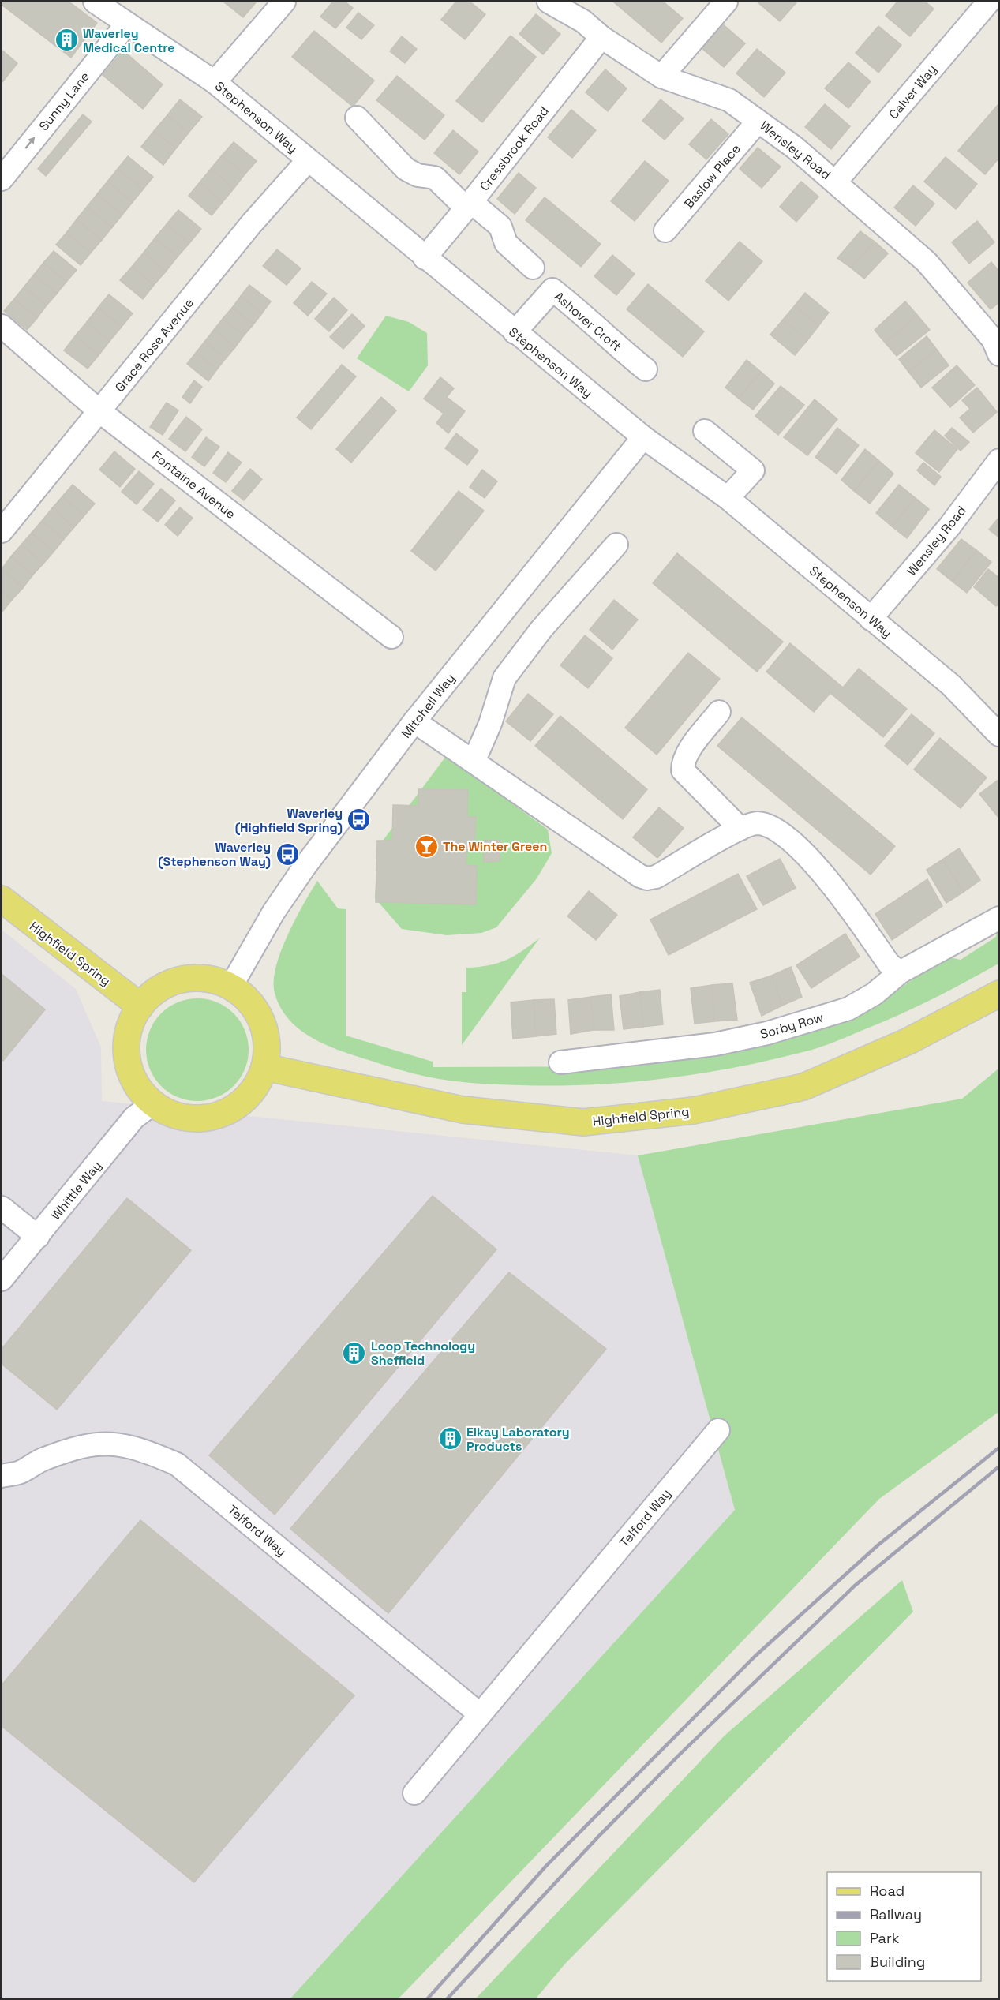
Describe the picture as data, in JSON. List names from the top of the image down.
{
  "streets": {
    "main road": ["Highfield Spring"],
    "street": [
      "Calver Way",
      "Sunny Lane",
      "Stephenson Way",
      "Cressbrook Road",
      "Wensley Road",
      "Baslow Place",
      "Ashover Croft",
      "Grace Rose Avenue",
      "Fontaine Avenue",
      "Mitchell Way",
      "Sorby Row",
      "Whittle Way",
      "Telford Way"
    ]
  },
  "crossings": [
    ["Calver Way", "Wensley Road"],
    ["Sunny Lane", "Stephenson Way"],
    ["Stephenson Way", "Cressbrook Road"],
    ["Stephenson Way", "Wensley Road"],
    ["Stephenson Way", "Ashover Croft"],
    ["Stephenson Way", "Grace Rose Avenue"],
    ["Stephenson Way", "Mitchell Way"],
    ["Cressbrook Road", "Wensley Road"],
    ["Wensley Road", "Baslow Place"],
    ["Grace Rose Avenue", "Fontaine Avenue"],
    ["Mitchell Way", "Highfield Spring"],
    ["Mitchell Way", "Whittle Way"],
    ["Highfield Spring", "Whittle Way"]
  ],
  "one_way": ["Sunny Lane"],
  "places": {
    "building": ["Waverley Medical Centre", "Loop Technology Sheffield", "Elkay Laboratory Products"],
    "bus stop": ["Waverley (Highfield Spring)", "Waverley (Stephenson Way)"],
    "bar": ["The Winter Green"]
  },
  "legend": [
    "Road",
    "Railway",
    "Park",
    "Building"
  ]
}
